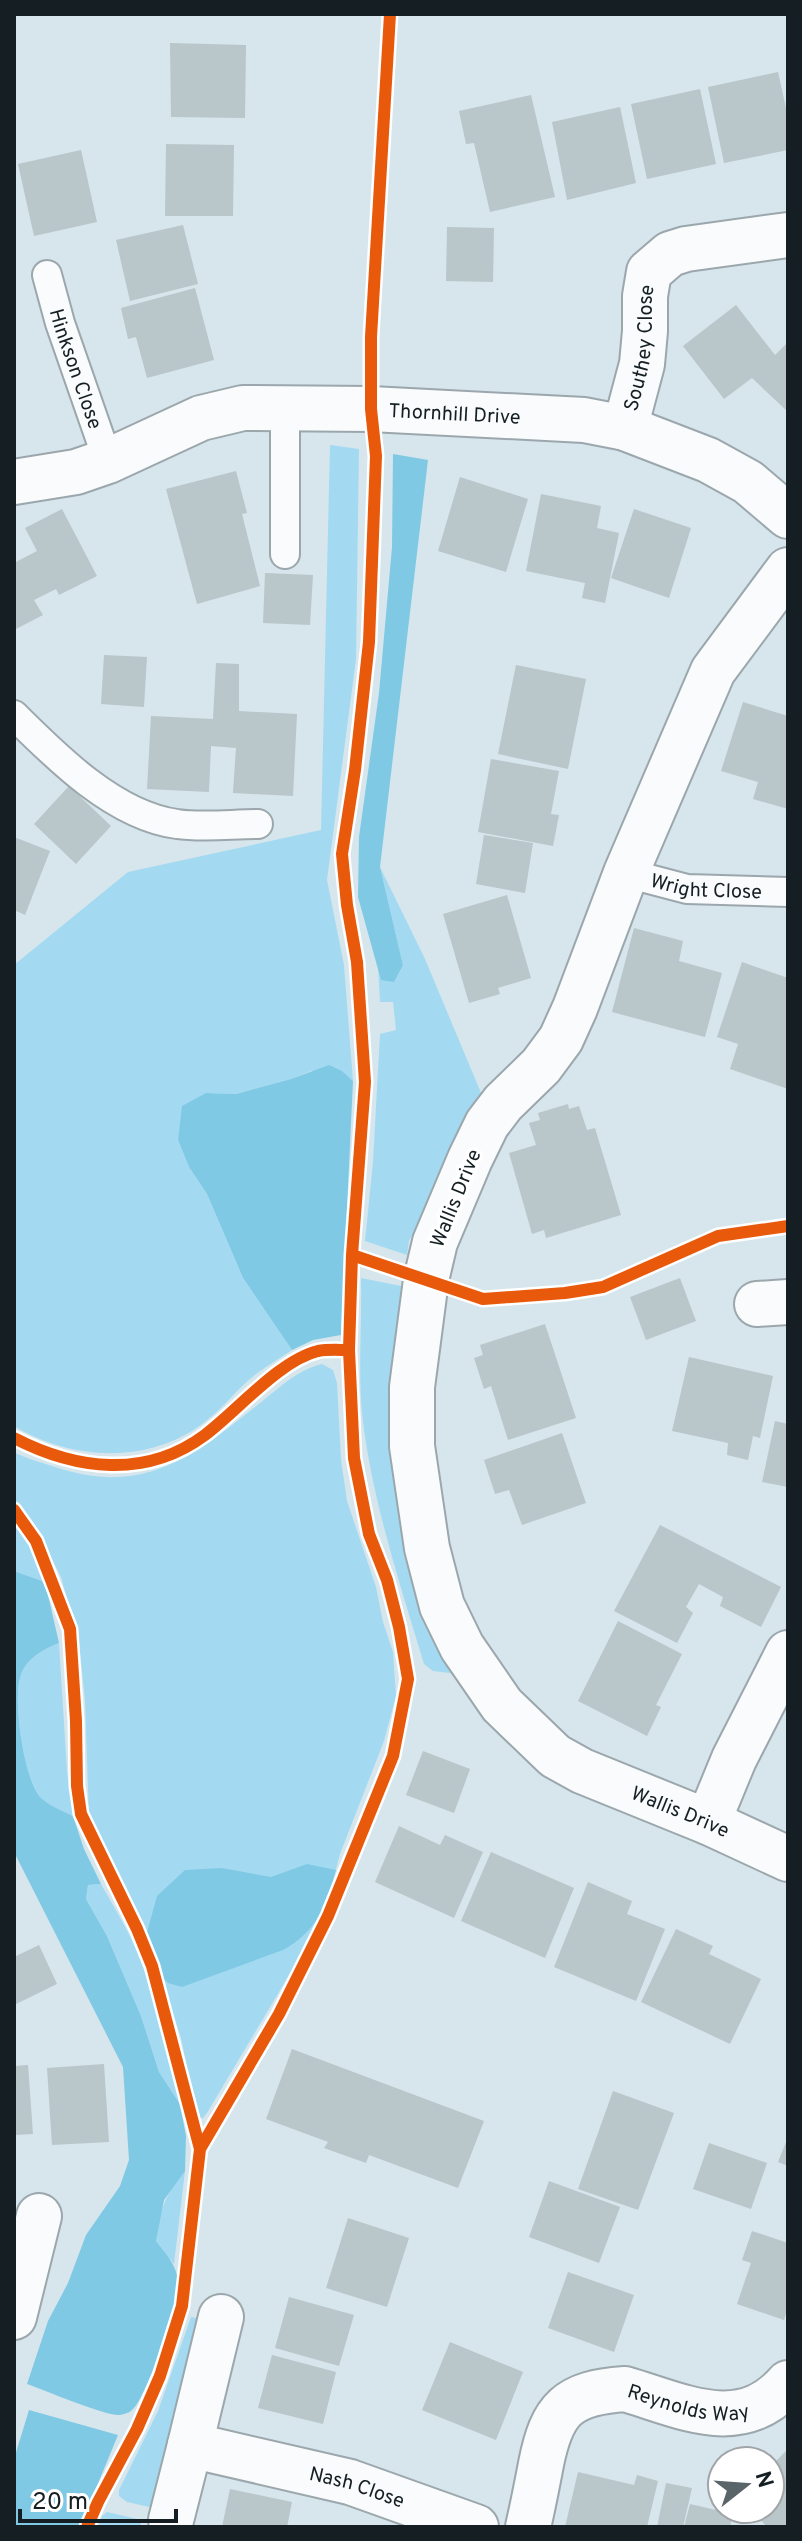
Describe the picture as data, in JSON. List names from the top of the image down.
{
  "streets": {
    "street": [
      "Southey Close",
      "Thornhill Drive",
      "Wallis Drive",
      "Reynolds Way",
      "Nash Close"
    ],
    "lane": ["Hinkson Close", "Wright Close"]
  },
  "crossings": [
    ["Southey Close", "Thornhill Drive"],
    ["Hinkson Close", "Thornhill Drive"],
    ["Wright Close", "Wallis Drive"]
  ],
  "scale_bar": "20 m",
  "north": "right"
}
